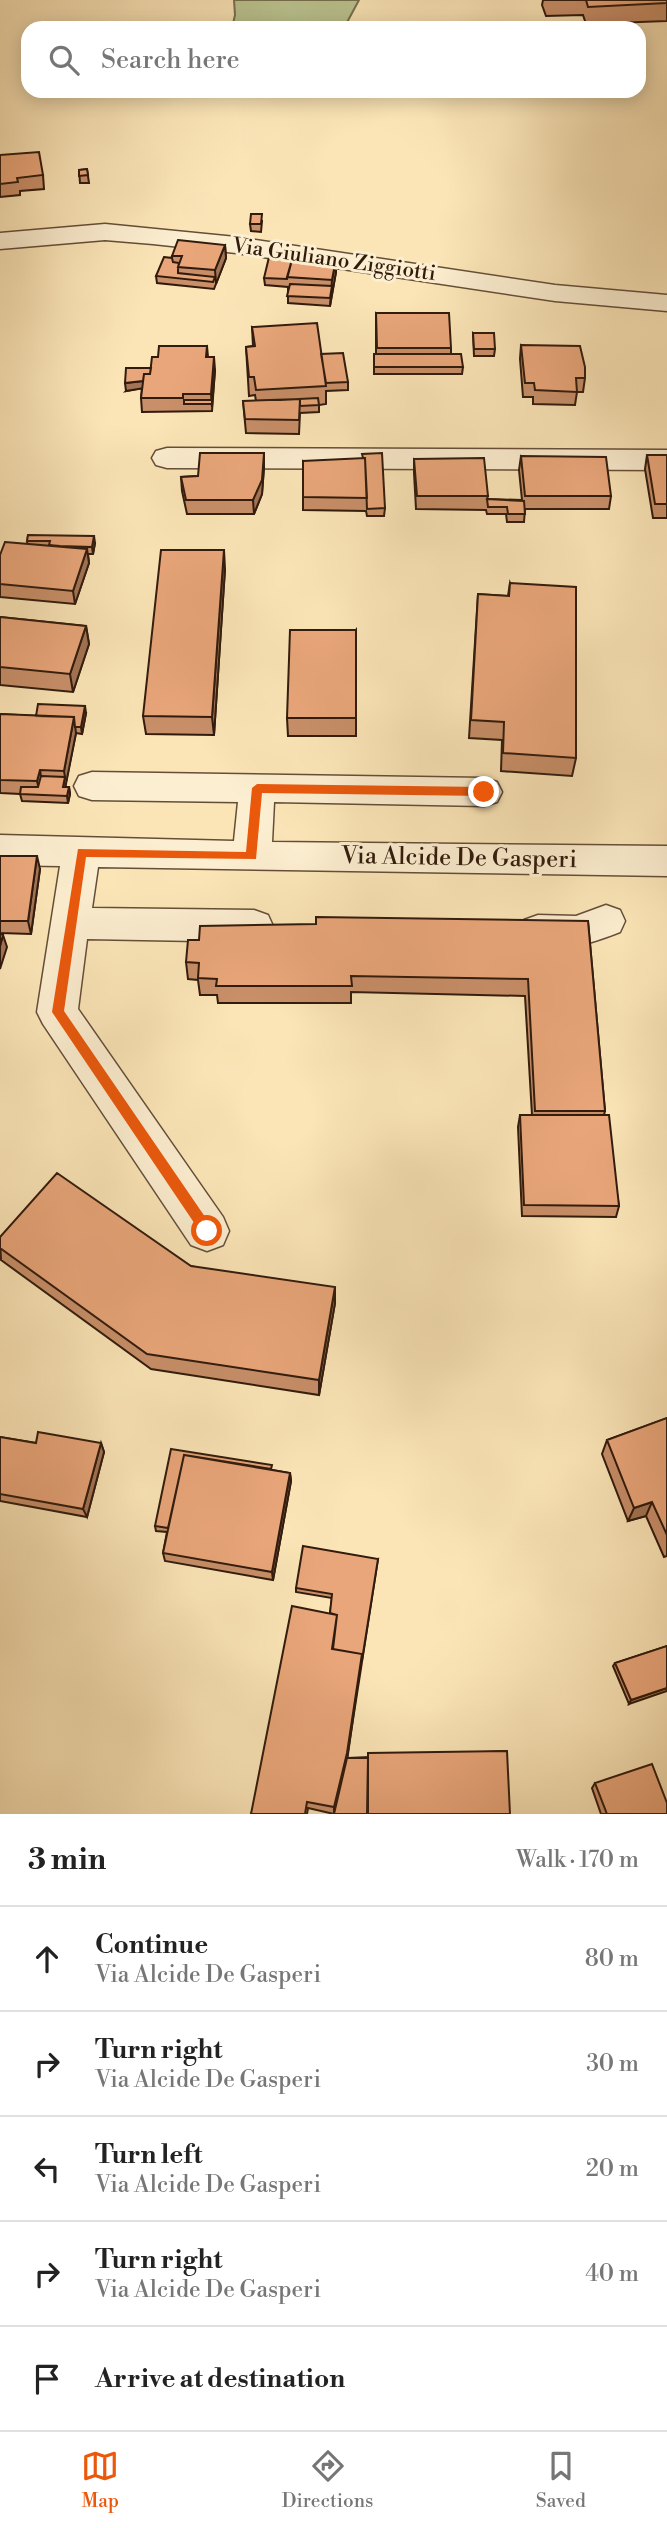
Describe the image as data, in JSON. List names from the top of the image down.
{
  "streets": {
    "street": ["Via Giuliano Ziggiotti", "Via Alcide De Gasperi"]
  },
  "page": {
    "search": "Search here",
    "heading": ["3 min", "Walk · 170 m"],
    "list": [
      ["Continue", "Via Alcide De Gasperi", "80 m"],
      ["Turn right", "Via Alcide De Gasperi", "30 m"],
      ["Turn left", "Via Alcide De Gasperi", "20 m"],
      ["Turn right", "Via Alcide De Gasperi", "40 m"],
      "Arrive at destination"
    ],
    "nav": ["Map", "Directions", "Saved"]
  }
}
